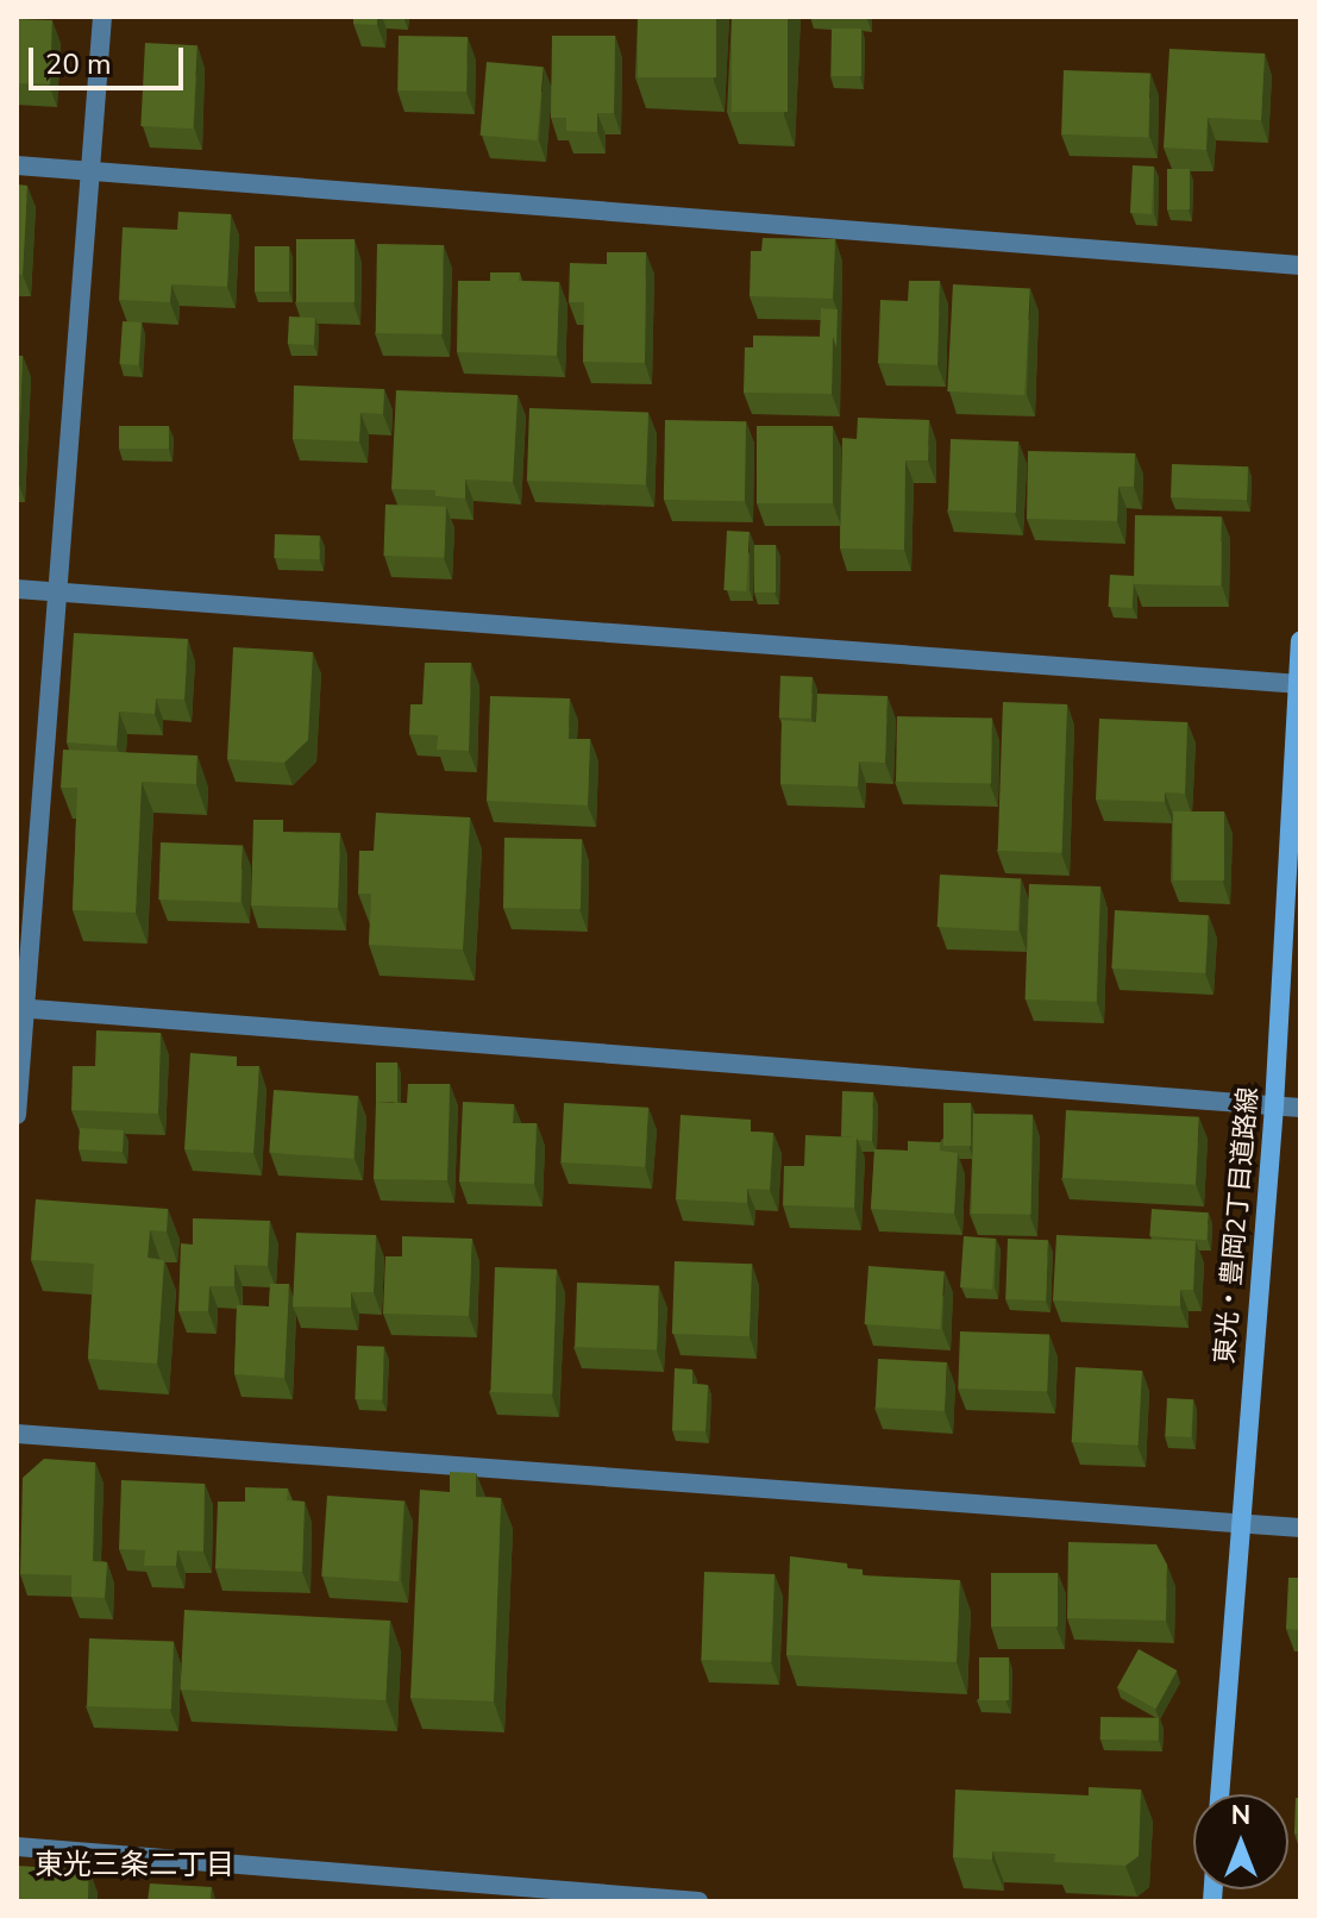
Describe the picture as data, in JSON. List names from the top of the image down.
{
  "streets": {
    "street": ["東光・豊岡2丁目道路線"]
  },
  "districts": ["東光三条二丁目"],
  "scale_bar": "20 m",
  "north": "top"
}
